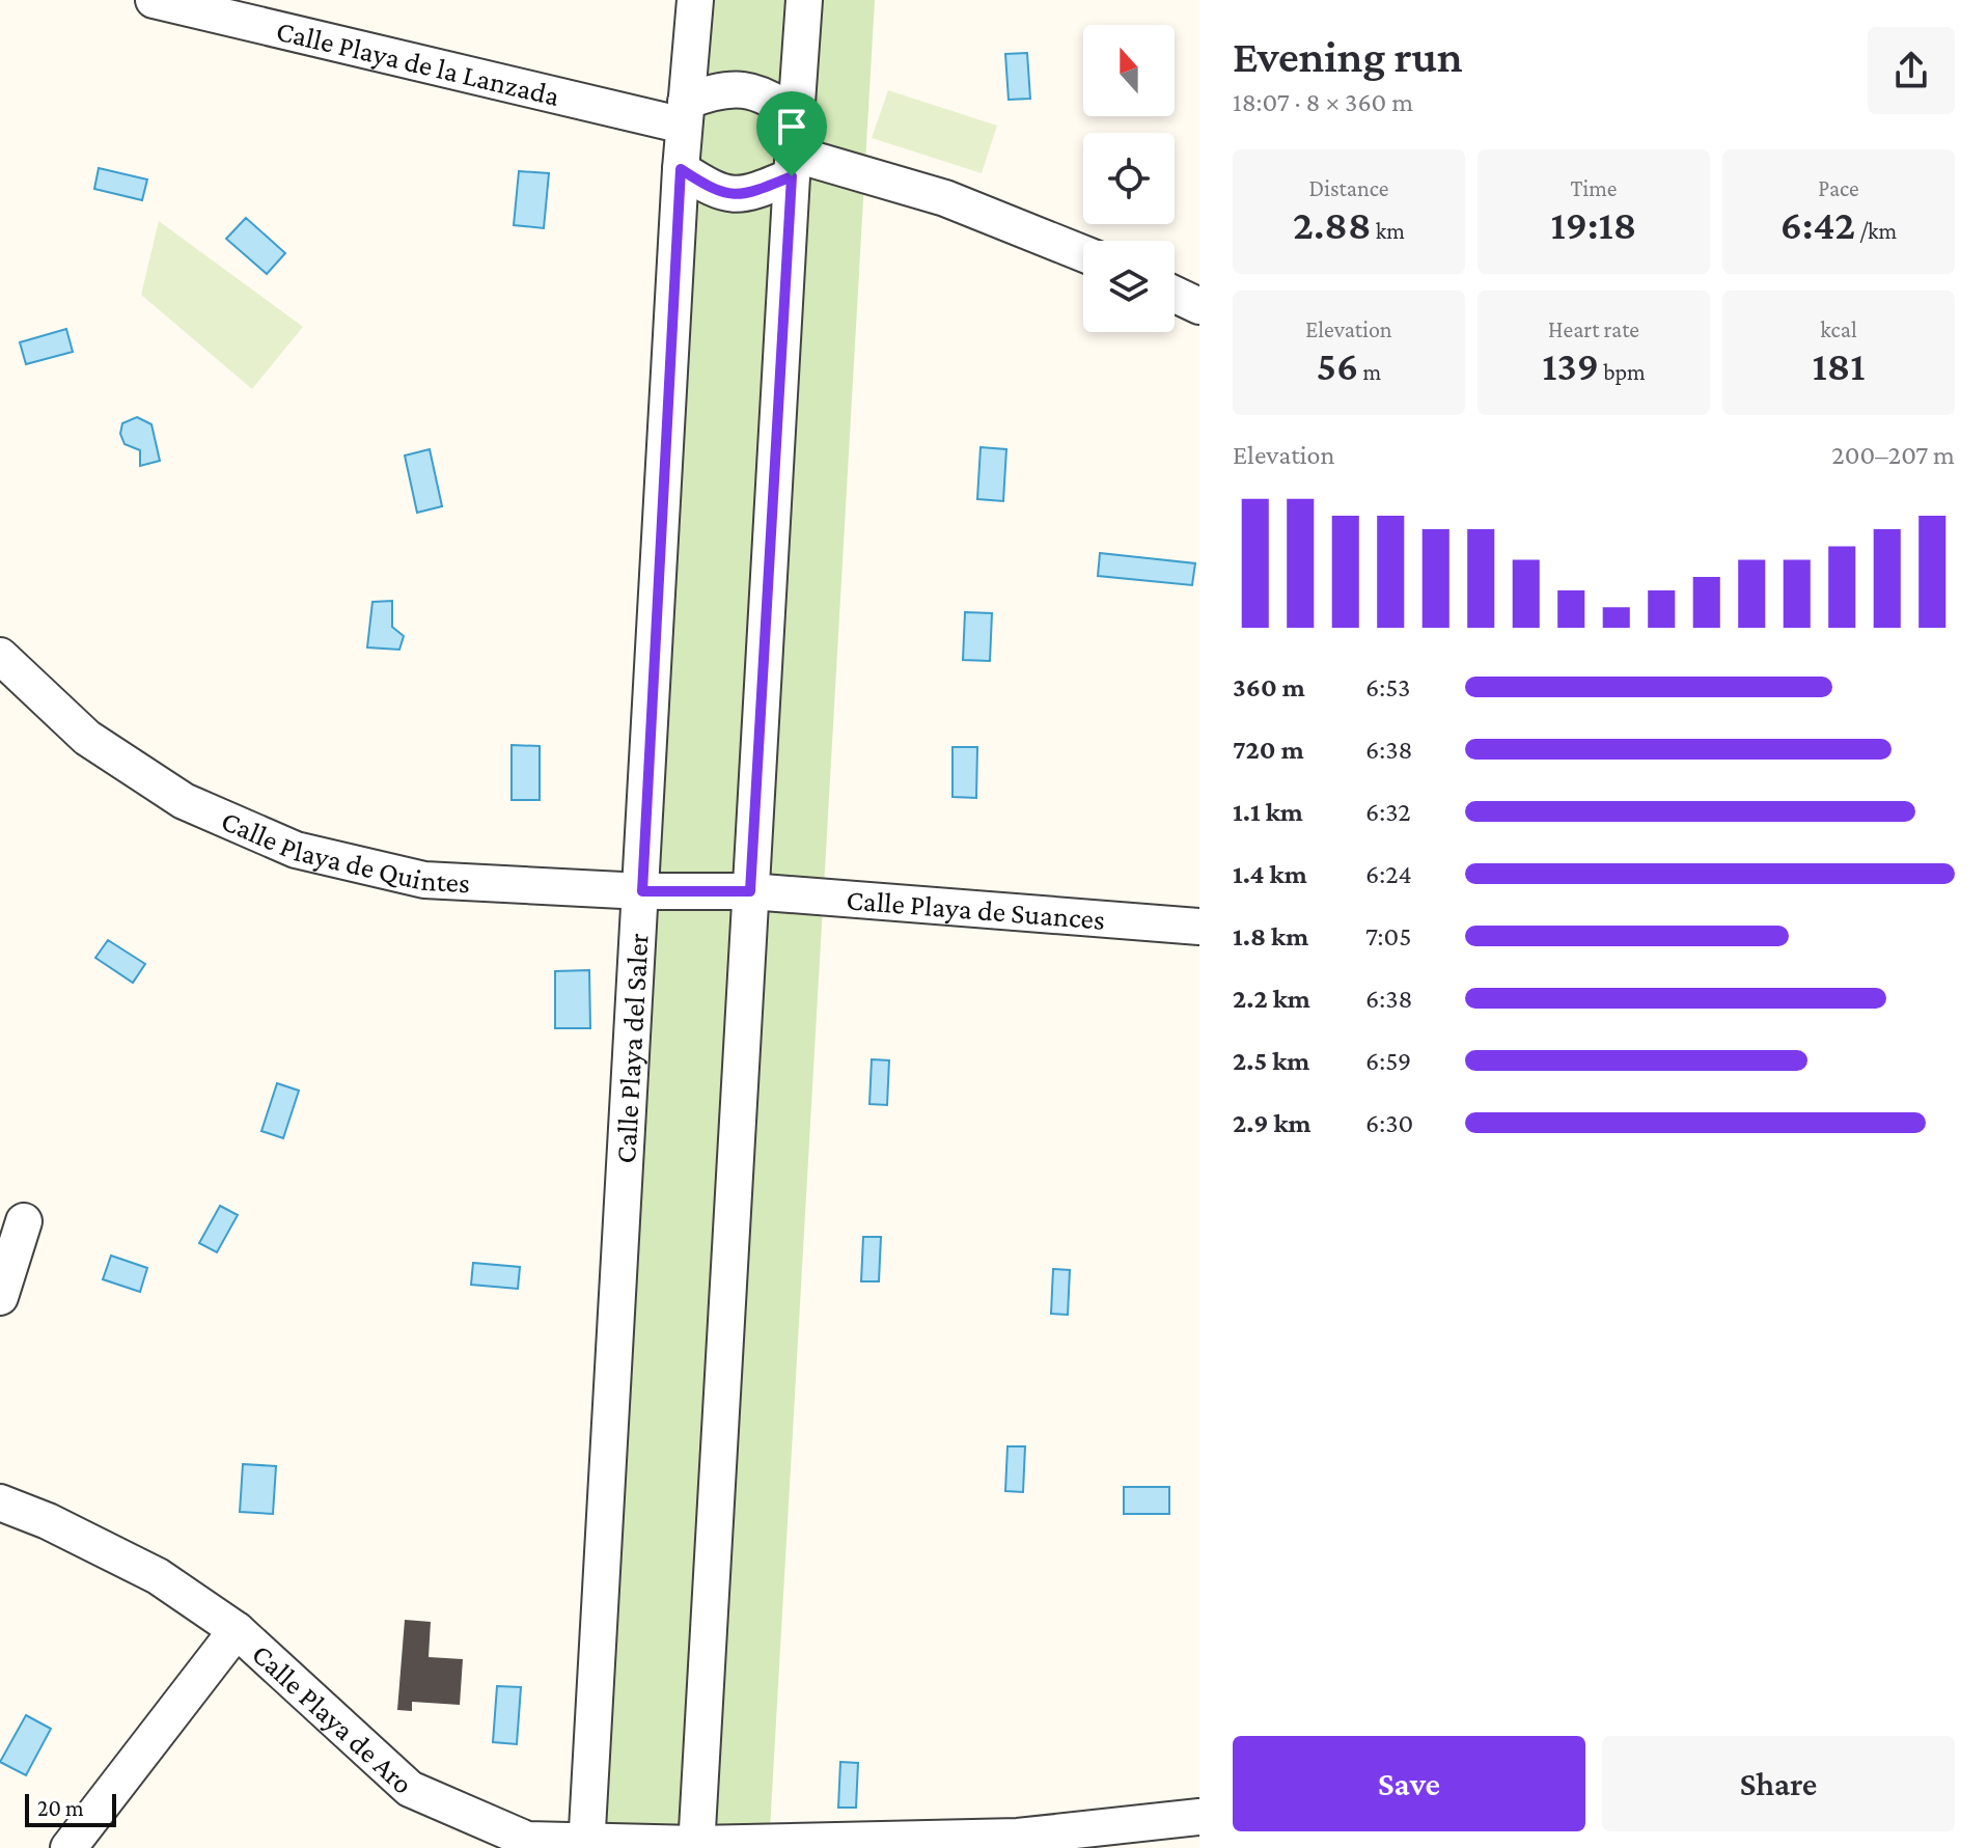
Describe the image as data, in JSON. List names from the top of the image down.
{
  "streets": {
    "street": [
      "Calle Playa de la Lanzada",
      "Calle Playa de Quintes",
      "Calle Playa de Suances",
      "Calle Playa del Saler",
      "Calle Playa de Aro"
    ]
  },
  "crossings": [
    ["Calle Playa de la Lanzada", "Calle Playa del Saler"],
    ["Calle Playa de Quintes", "Calle Playa de Suances"],
    ["Calle Playa de Quintes", "Calle Playa del Saler"],
    ["Calle Playa del Saler", "Calle Playa de Aro"]
  ],
  "scale_bar": "20 m",
  "north": "top",
  "page": {
    "heading": ["Evening run", "18:07 · 8 × 360 m"],
    "stats": [
      ["Distance", "2.88 km"],
      ["Time", "19:18"],
      ["Pace", "6:42 /km"],
      ["Elevation", "56 m"],
      ["Heart rate", "139 bpm"],
      ["kcal", "181"]
    ],
    "chart": ["Elevation", "200–207 m"],
    "list": [
      {
        "name": "360 m",
        "note": "6:53"
      },
      {
        "name": "720 m",
        "note": "6:38"
      },
      {
        "name": "1.1 km",
        "note": "6:32"
      },
      {
        "name": "1.4 km",
        "note": "6:24"
      },
      {
        "name": "1.8 km",
        "note": "7:05"
      },
      {
        "name": "2.2 km",
        "note": "6:38"
      },
      {
        "name": "2.5 km",
        "note": "6:59"
      },
      {
        "name": "2.9 km",
        "note": "6:30"
      }
    ],
    "buttons": ["Save", "Share"],
    "scale": "20 m"
  }
}
